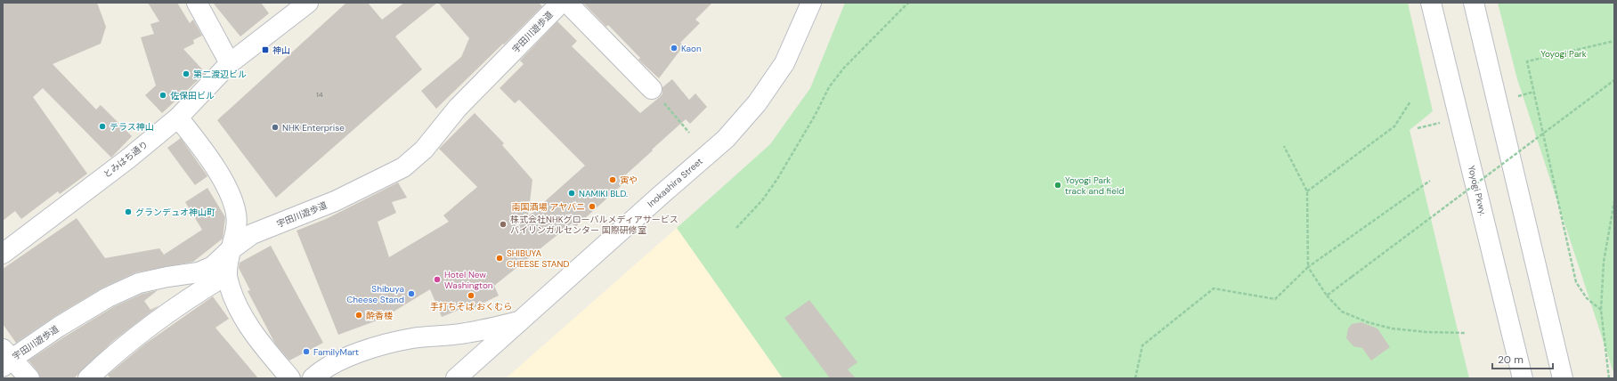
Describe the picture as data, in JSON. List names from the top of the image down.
{
  "streets": {
    "street": [
      "宇田川遊歩道",
      "とみはち通り",
      "Inokashira Street",
      "Yoyogi Pkwy."
    ]
  },
  "parks": ["Yoyogi Park"],
  "places": {
    "other": [
      "Kaon",
      "第二渡辺ビル",
      "佐保田ビル",
      "テラス神山",
      "NHK Enterprise",
      "寅や",
      "Yoyogi Park track and field",
      "NAMIKI BLD.",
      "南国酒場 アヤバニ",
      "グランデュオ神山町",
      "株式会社NHKグローバルメディアサービス バイリンガルセンター 国際研修室",
      "SHIBUYA CHEESE STAND",
      "Hotel New Washington",
      "Shibuya Cheese Stand",
      "手打ちそば おくむら",
      "酔香楼",
      "FamilyMart"
    ],
    "transit": ["神山"]
  },
  "house_numbers": ["14"],
  "scale_bar": "20 m"
}
